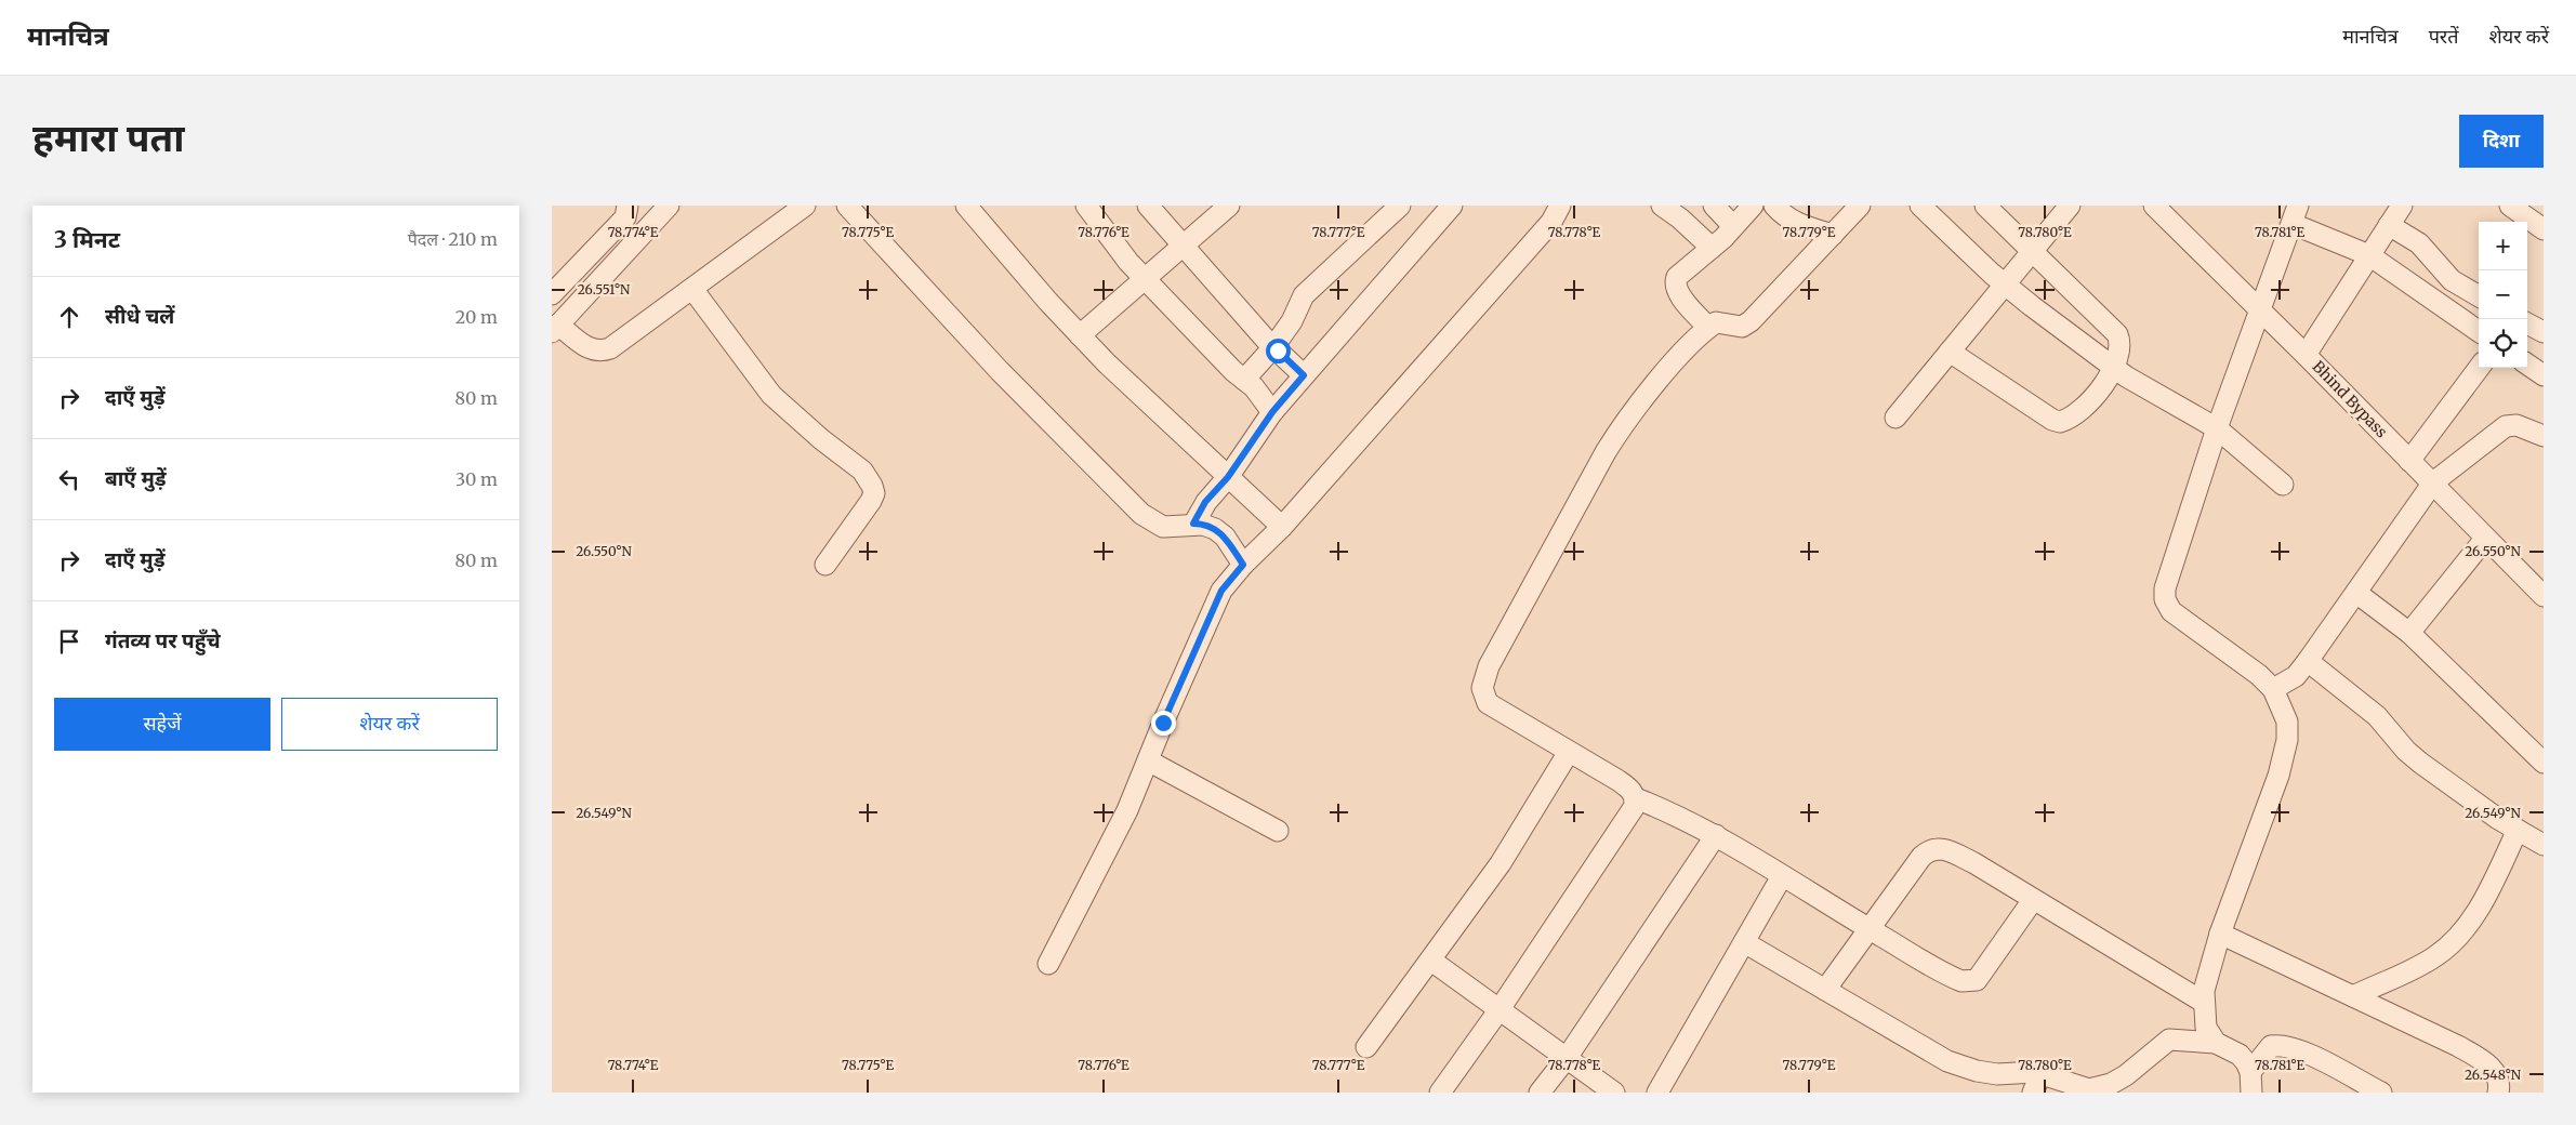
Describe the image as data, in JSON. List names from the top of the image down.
{
  "streets": {
    "street": ["Bhind Bypass"]
  },
  "page": {
    "header": "मानचित्र",
    "nav": ["मानचित्र", "परतें", "शेयर करें"],
    "title": "हमारा पता",
    "buttons": [
      "दिशा",
      ["सहेजें", "शेयर करें"]
    ],
    "heading": ["3 मिनट", "पैदल · 210 m"],
    "map_buttons": ["+", "−"],
    "list": [
      ["सीधे चलें", "20 m"],
      ["दाएँ मुड़ें", "80 m"],
      ["बाएँ मुड़ें", "30 m"],
      ["दाएँ मुड़ें", "80 m"],
      "गंतव्य पर पहुँचे"
    ]
  },
  "coordinates": [
    "78.774°E",
    "78.775°E",
    "78.776°E",
    "78.777°E",
    "78.778°E",
    "78.779°E",
    "78.780°E",
    "78.781°E",
    "26.551°N",
    "26.550°N",
    "26.549°N",
    "26.548°N"
  ]
}
